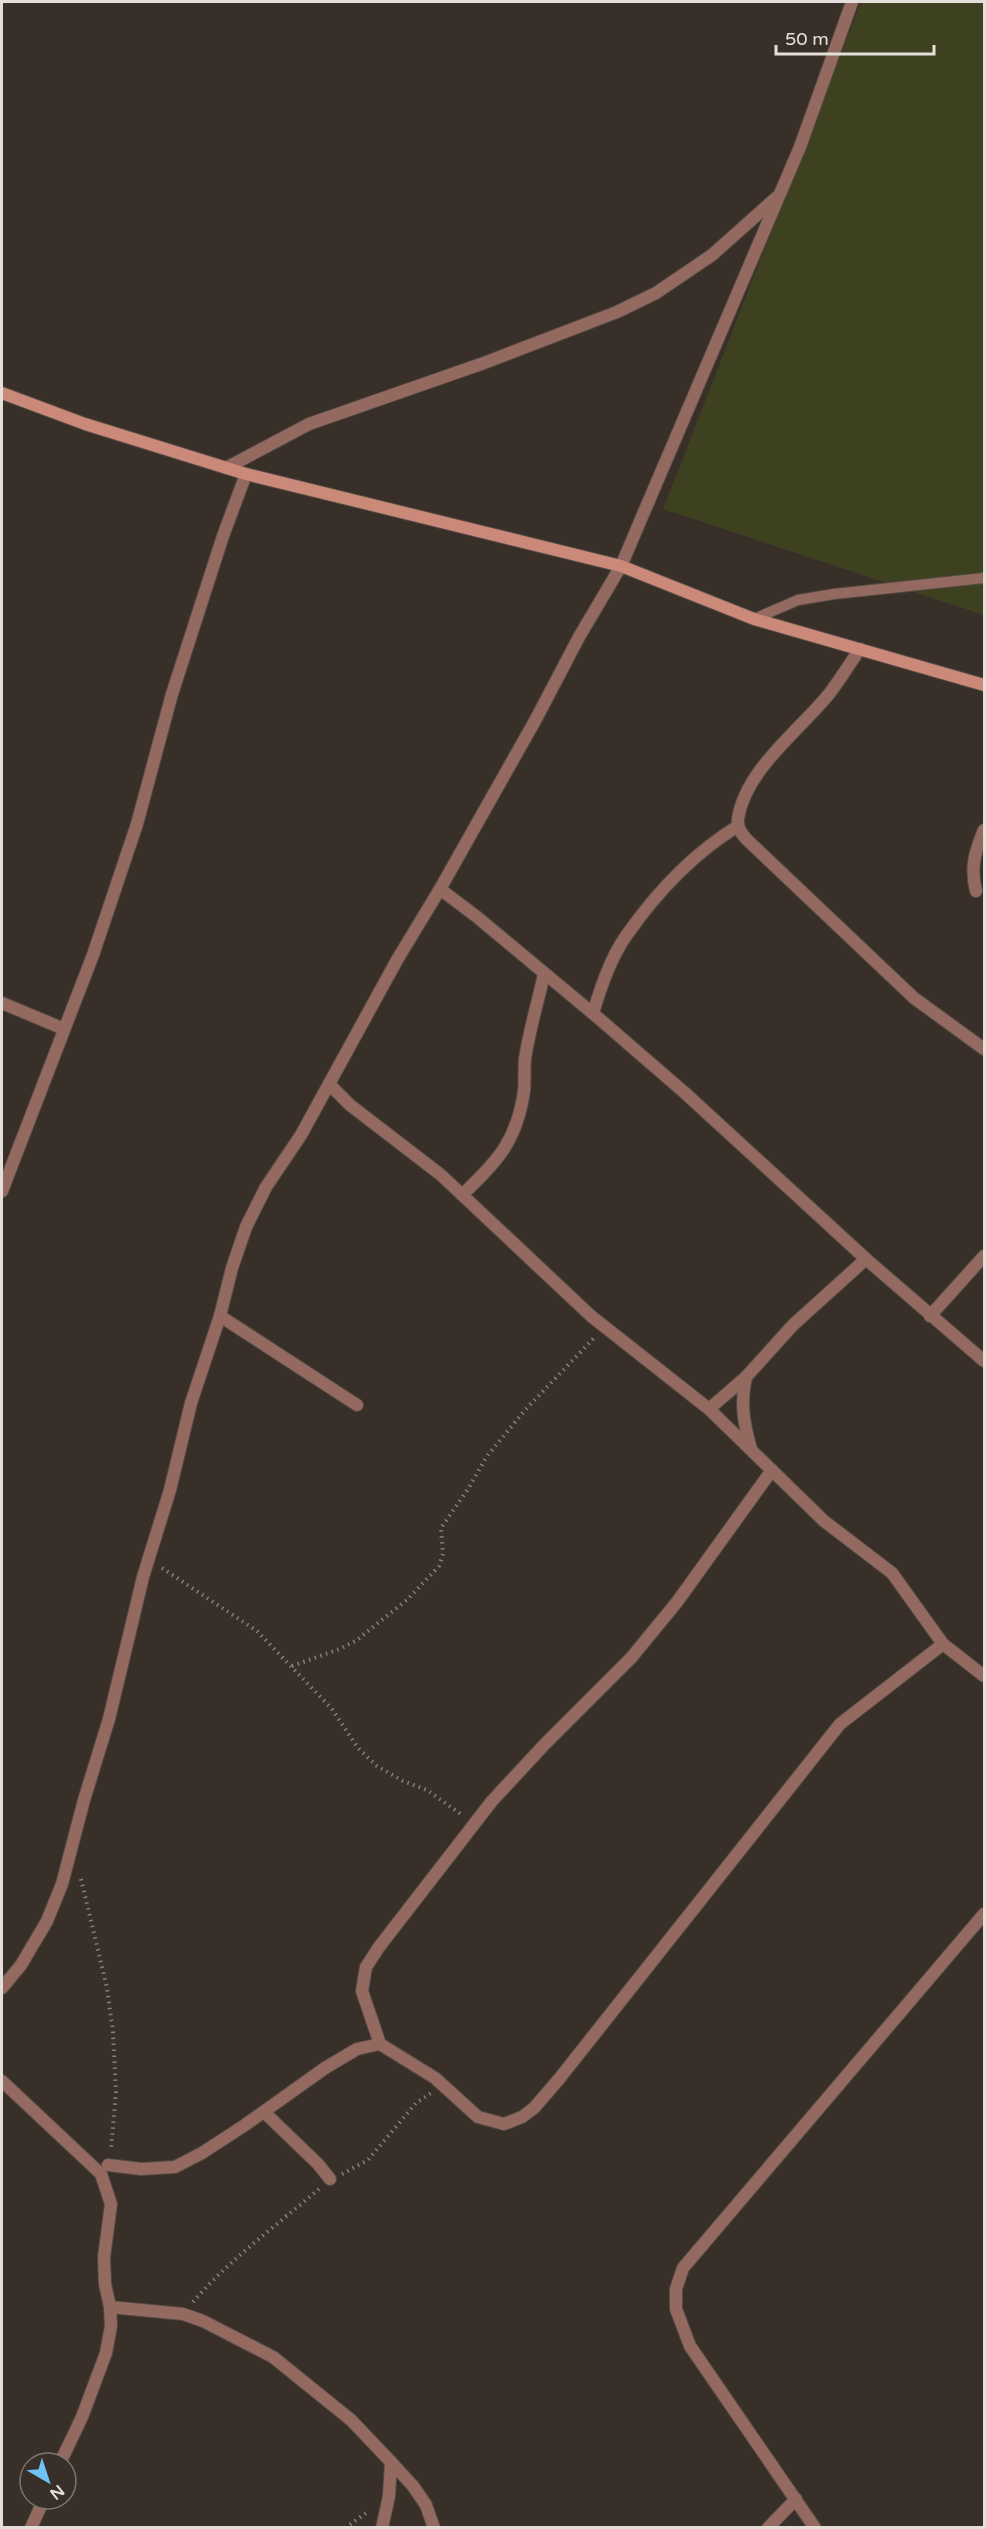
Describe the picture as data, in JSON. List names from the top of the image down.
{
  "scale_bar": "50 m",
  "north": "bottom right"
}
